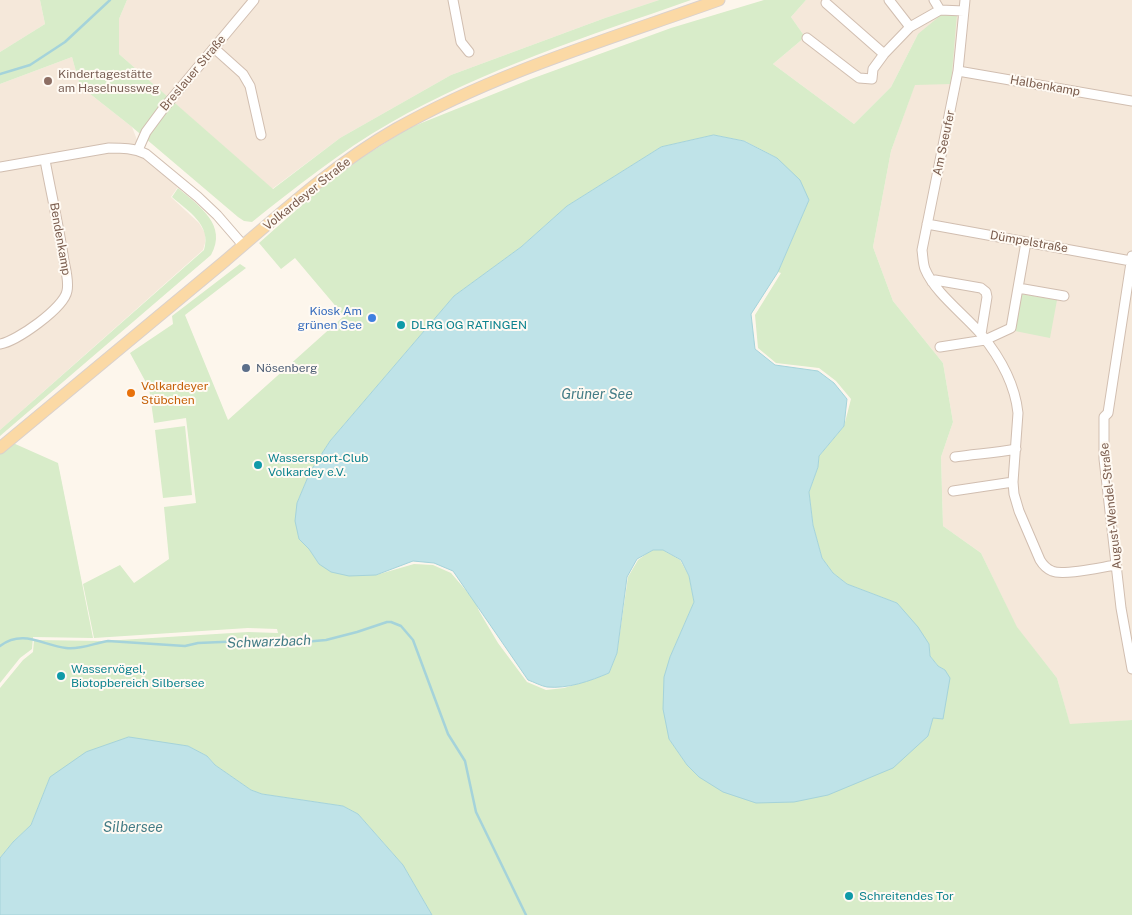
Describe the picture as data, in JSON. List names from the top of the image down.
{
  "streets": {
    "main road": ["Volkardeyer Straße"],
    "street": [
      "Breslauer Straße",
      "Halbenkamp",
      "Am Seeufer",
      "Bendenkamp",
      "Dümpelstraße",
      "August-Wendel-Straße"
    ]
  },
  "crossings": [
    ["Halbenkamp", "Am Seeufer"],
    ["Am Seeufer", "Dümpelstraße"],
    ["Am Seeufer", "August-Wendel-Straße"],
    ["Dümpelstraße", "August-Wendel-Straße"]
  ],
  "water": ["Grüner See", "Schwarzbach", "Silbersee"],
  "places": [
    "Kindertagestätte am Haselnussweg",
    "Kiosk Am grünen See",
    "DLRG OG RATINGEN",
    "Nösenberg",
    "Volkardeyer Stübchen",
    "Wassersport-Club Volkardey e.V.",
    "Wasservögel, Biotopbereich Silbersee",
    "Schreitendes Tor"
  ]
}
